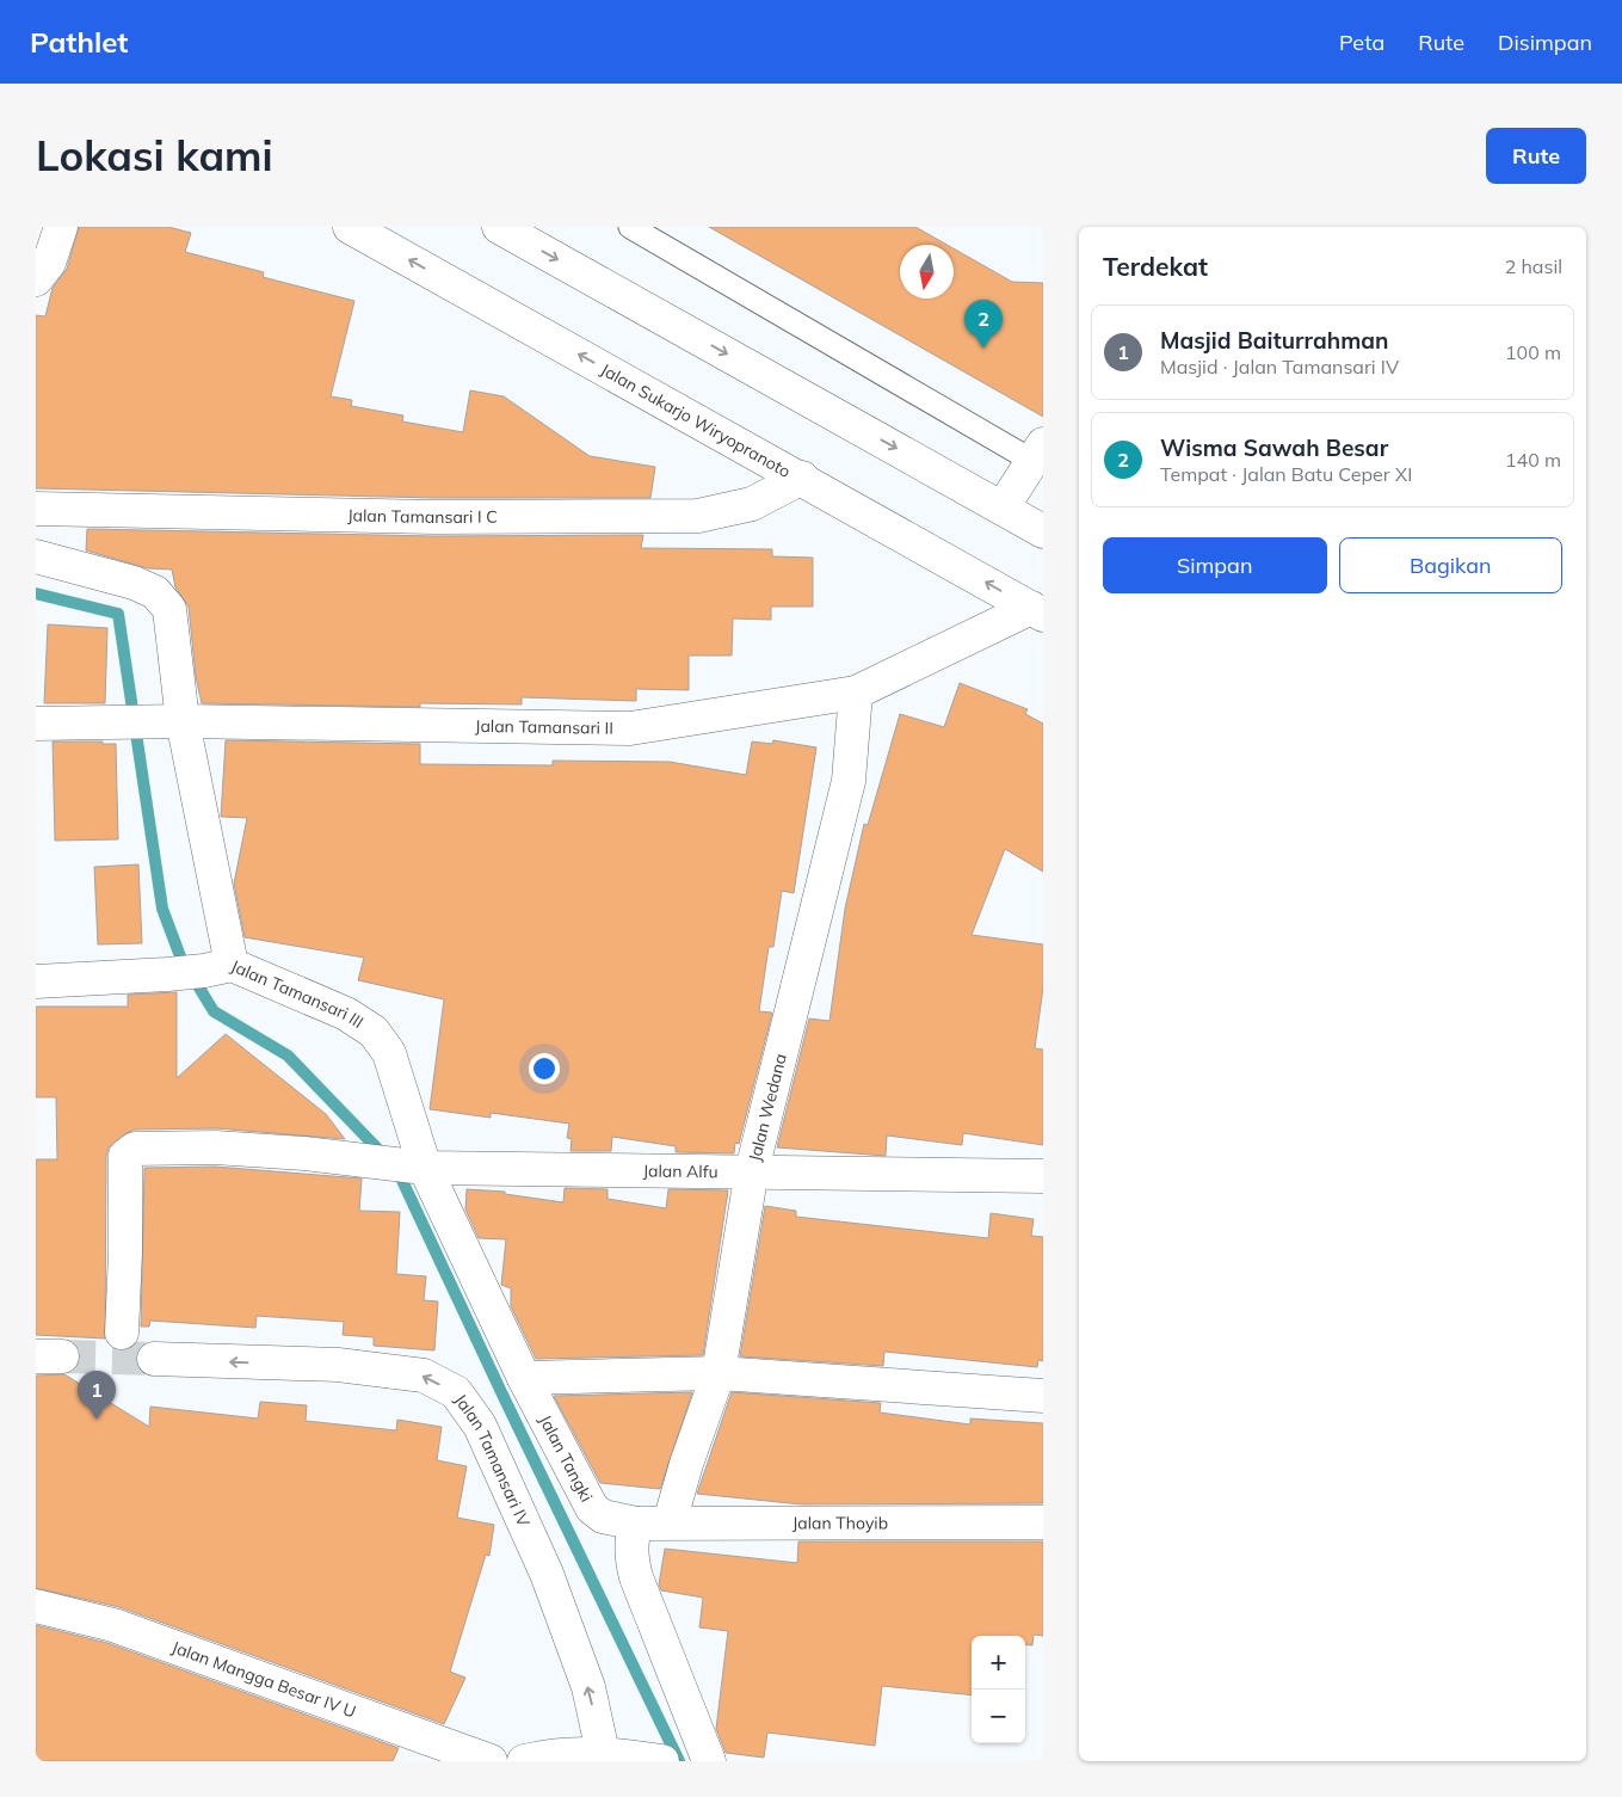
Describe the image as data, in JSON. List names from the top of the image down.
{
  "streets": {
    "street": [
      "Jalan Sukarjo Wiryopranoto",
      "Jalan Tamansari I C",
      "Jalan Tamansari II",
      "Jalan Tamansari III",
      "Jalan Wedana",
      "Jalan Alfu",
      "Jalan Tangki",
      "Jalan Tamansari IV",
      "Jalan Thoyib",
      "Jalan Mangga Besar IV U"
    ]
  },
  "crossings": [
    ["Jalan Sukarjo Wiryopranoto", "Jalan Tamansari I C"],
    ["Jalan Sukarjo Wiryopranoto", "Jalan Tamansari II"],
    ["Jalan Tamansari II", "Jalan Wedana"],
    ["Jalan Tamansari III", "Jalan Alfu"],
    ["Jalan Tamansari III", "Jalan Tangki"],
    ["Jalan Wedana", "Jalan Alfu"],
    ["Jalan Wedana", "Jalan Thoyib"],
    ["Jalan Alfu", "Jalan Tangki"],
    ["Jalan Tangki", "Jalan Thoyib"]
  ],
  "one_way": ["Jalan Tamansari IV"],
  "north": "bottom",
  "page": {
    "header": "Pathlet",
    "nav": ["Peta", "Rute", "Disimpan"],
    "buttons": [
      "Rute",
      ["Simpan", "Bagikan"]
    ],
    "title": "Lokasi kami",
    "heading": ["Terdekat", "2 hasil"],
    "pins": ["2", "1"],
    "list": [
      {
        "mark": "1",
        "name": "Masjid Baiturrahman",
        "note": "Masjid · Jalan Tamansari IV",
        "value": "100 m"
      },
      {
        "mark": "2",
        "name": "Wisma Sawah Besar",
        "note": "Tempat · Jalan Batu Ceper XI",
        "value": "140 m"
      }
    ],
    "map_buttons": ["+", "−"]
  }
}
